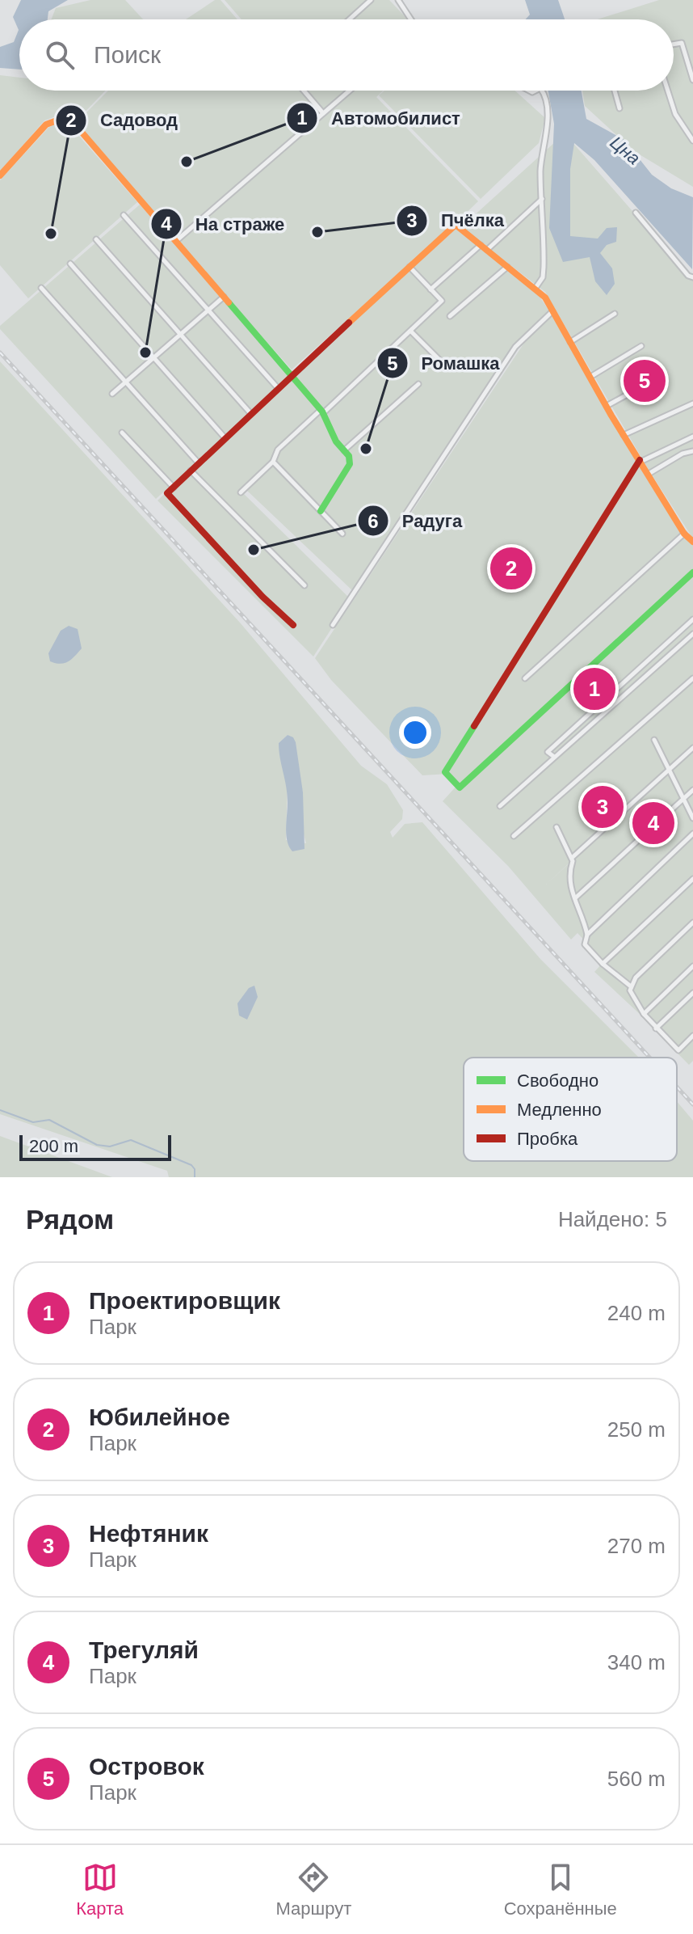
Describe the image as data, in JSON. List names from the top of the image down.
{
  "water": ["Цна"],
  "places": [
    "Автомобилист",
    "Пчёлка",
    "Садовод",
    "На страже",
    "Ромашка",
    "Радуга"
  ],
  "legend": ["Свободно", "Медленно", "Пробка"],
  "scale_bar": "200 m",
  "page": {
    "search": "Поиск",
    "pins": [
      "5",
      "2",
      "1",
      "3",
      "4"
    ],
    "scale": "200 m",
    "heading": ["Рядом", "Найдено: 5"],
    "list": [
      {
        "mark": "1",
        "name": "Проектировщик",
        "note": "Парк",
        "value": "240 m"
      },
      {
        "mark": "2",
        "name": "Юбилейное",
        "note": "Парк",
        "value": "250 m"
      },
      {
        "mark": "3",
        "name": "Нефтяник",
        "note": "Парк",
        "value": "270 m"
      },
      {
        "mark": "4",
        "name": "Трегуляй",
        "note": "Парк",
        "value": "340 m"
      },
      {
        "mark": "5",
        "name": "Островок",
        "note": "Парк",
        "value": "560 m"
      }
    ],
    "nav": ["Карта", "Маршрут", "Сохранённые"]
  }
}
